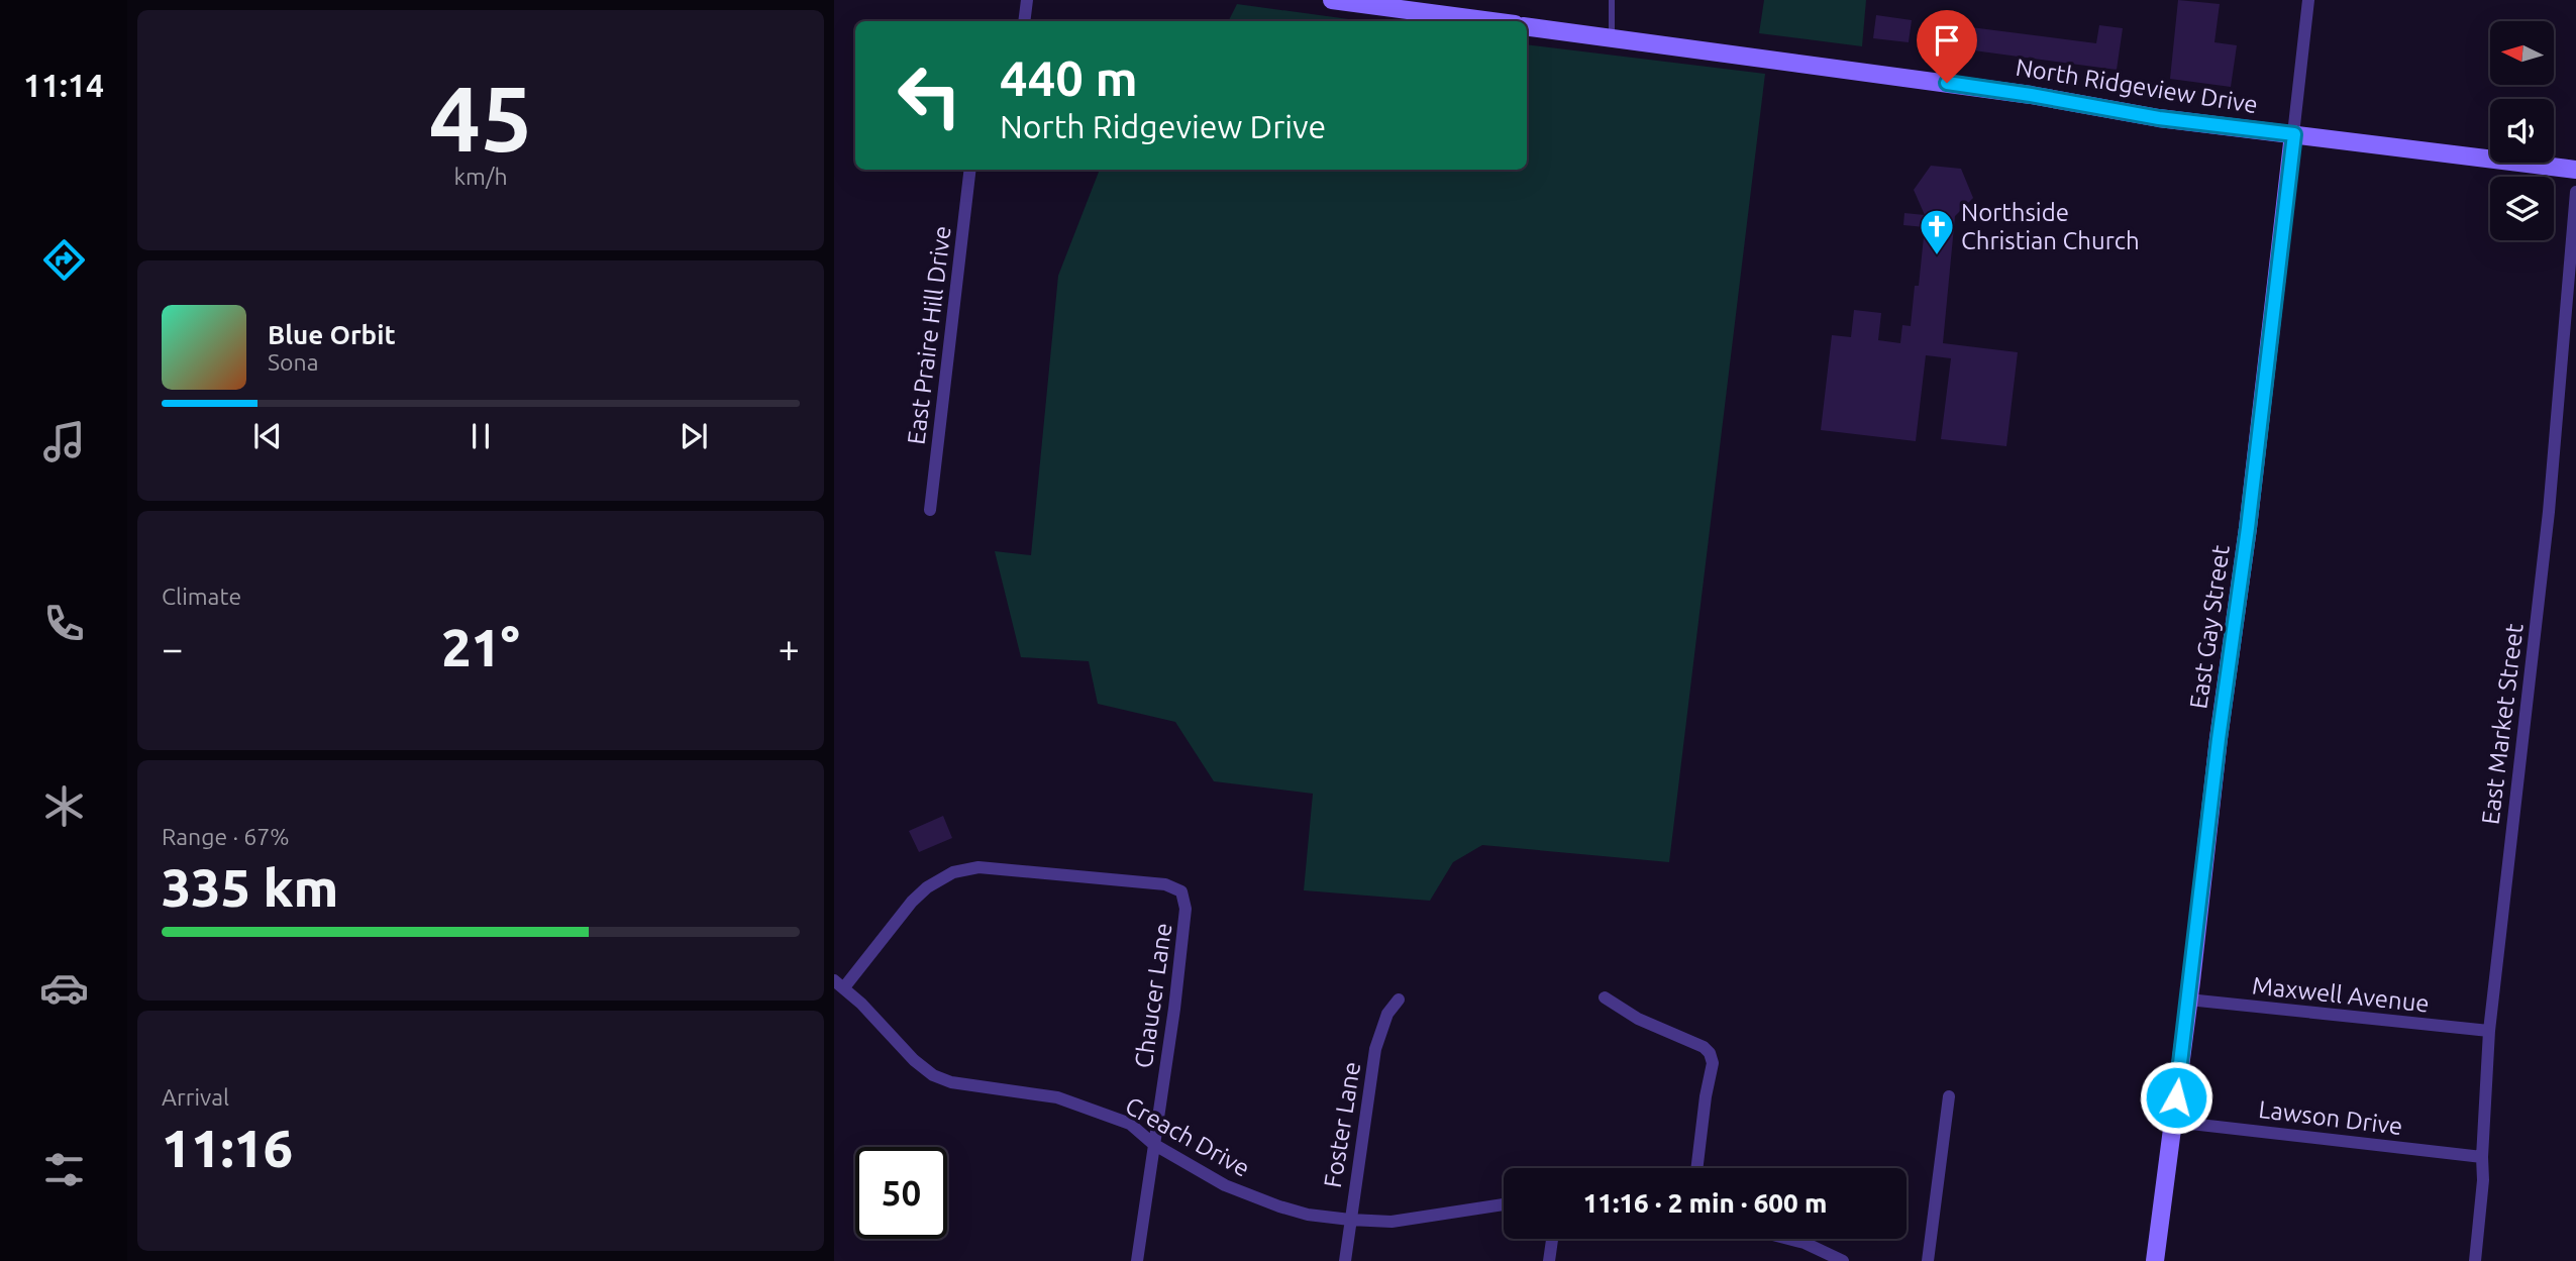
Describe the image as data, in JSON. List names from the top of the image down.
{
  "streets": {
    "main road": ["North Ridgeview Drive", "East Gay Street"],
    "street": [
      "East Praire Hill Drive",
      "East Market Street",
      "Maxwell Avenue",
      "Chaucer Lane",
      "Lawson Drive",
      "Foster Lane",
      "Creach Drive"
    ]
  },
  "crossings": [
    ["North Ridgeview Drive", "East Gay Street"],
    ["East Gay Street", "Maxwell Avenue"],
    ["East Gay Street", "Lawson Drive"],
    ["East Market Street", "Maxwell Avenue"],
    ["East Market Street", "Lawson Drive"],
    ["Chaucer Lane", "Creach Drive"],
    ["Foster Lane", "Creach Drive"]
  ],
  "places": {
    "church": ["Northside Christian Church"]
  },
  "north": "left",
  "page": {
    "tabs": "11:14",
    "tile": [
      ["45", "km/h"],
      "Climate",
      ["Range · 67%", "335 km"],
      ["Arrival", "11:16"]
    ],
    "turn": ["440 m", "North Ridgeview Drive"],
    "song": ["Blue Orbit", "Sona"],
    "heat": ["−", "21°", "+"],
    "limit": "50",
    "trip": "11:16 · 2 min · 600 m"
  }
}
